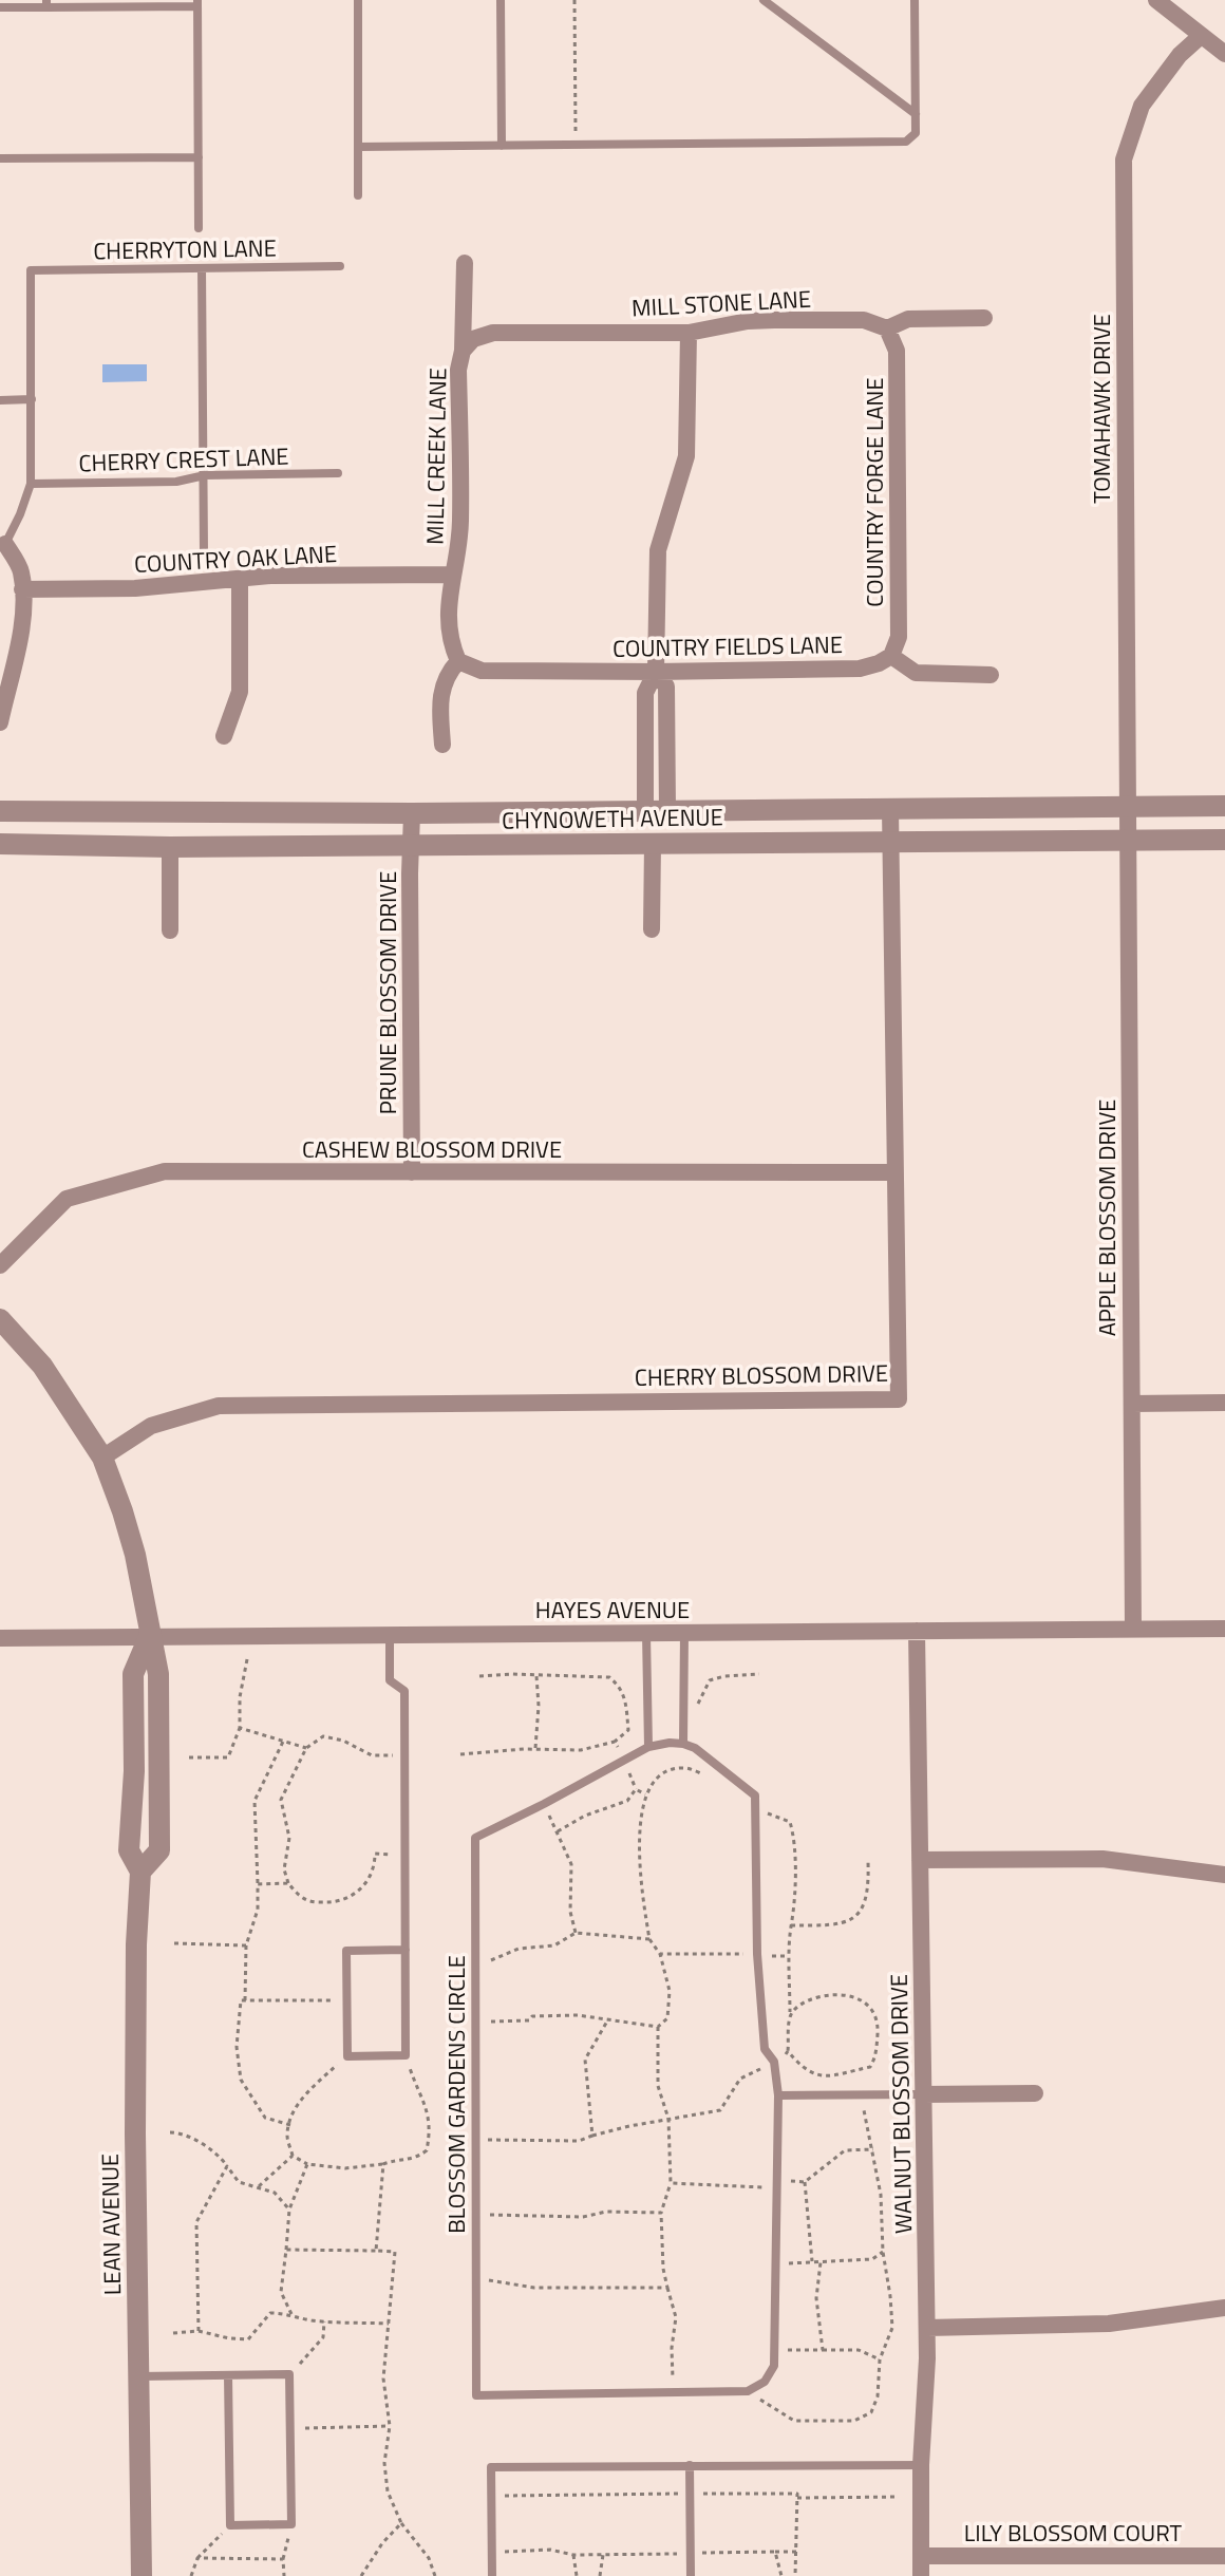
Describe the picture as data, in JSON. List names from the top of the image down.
{
  "streets": {
    "street": [
      "MILL STONE LANE",
      "TOMAHAWK DRIVE",
      "MILL CREEK LANE",
      "COUNTRY FORGE LANE",
      "COUNTRY OAK LANE",
      "COUNTRY FIELDS LANE",
      "CHYNOWETH AVENUE",
      "PRUNE BLOSSOM DRIVE",
      "CASHEW BLOSSOM DRIVE",
      "APPLE BLOSSOM DRIVE",
      "CHERRY BLOSSOM DRIVE",
      "HAYES AVENUE",
      "WALNUT BLOSSOM DRIVE",
      "LEAN AVENUE",
      "LILY BLOSSOM COURT"
    ],
    "lane": ["CHERRYTON LANE", "CHERRY CREST LANE", "BLOSSOM GARDENS CIRCLE"]
  },
  "crossings": [
    ["MILL STONE LANE", "MILL CREEK LANE"],
    ["MILL STONE LANE", "COUNTRY FORGE LANE"],
    ["TOMAHAWK DRIVE", "CHYNOWETH AVENUE"],
    ["TOMAHAWK DRIVE", "APPLE BLOSSOM DRIVE"],
    ["MILL CREEK LANE", "COUNTRY OAK LANE"],
    ["MILL CREEK LANE", "COUNTRY FIELDS LANE"],
    ["COUNTRY FORGE LANE", "COUNTRY FIELDS LANE"],
    ["CHYNOWETH AVENUE", "PRUNE BLOSSOM DRIVE"],
    ["CHYNOWETH AVENUE", "APPLE BLOSSOM DRIVE"],
    ["CHYNOWETH AVENUE", "CHERRY BLOSSOM DRIVE"],
    ["PRUNE BLOSSOM DRIVE", "CASHEW BLOSSOM DRIVE"],
    ["CASHEW BLOSSOM DRIVE", "CHERRY BLOSSOM DRIVE"],
    ["APPLE BLOSSOM DRIVE", "HAYES AVENUE"],
    ["CHERRY BLOSSOM DRIVE", "LEAN AVENUE"],
    ["HAYES AVENUE", "WALNUT BLOSSOM DRIVE"],
    ["HAYES AVENUE", "LEAN AVENUE"],
    ["WALNUT BLOSSOM DRIVE", "LILY BLOSSOM COURT"]
  ]
}
